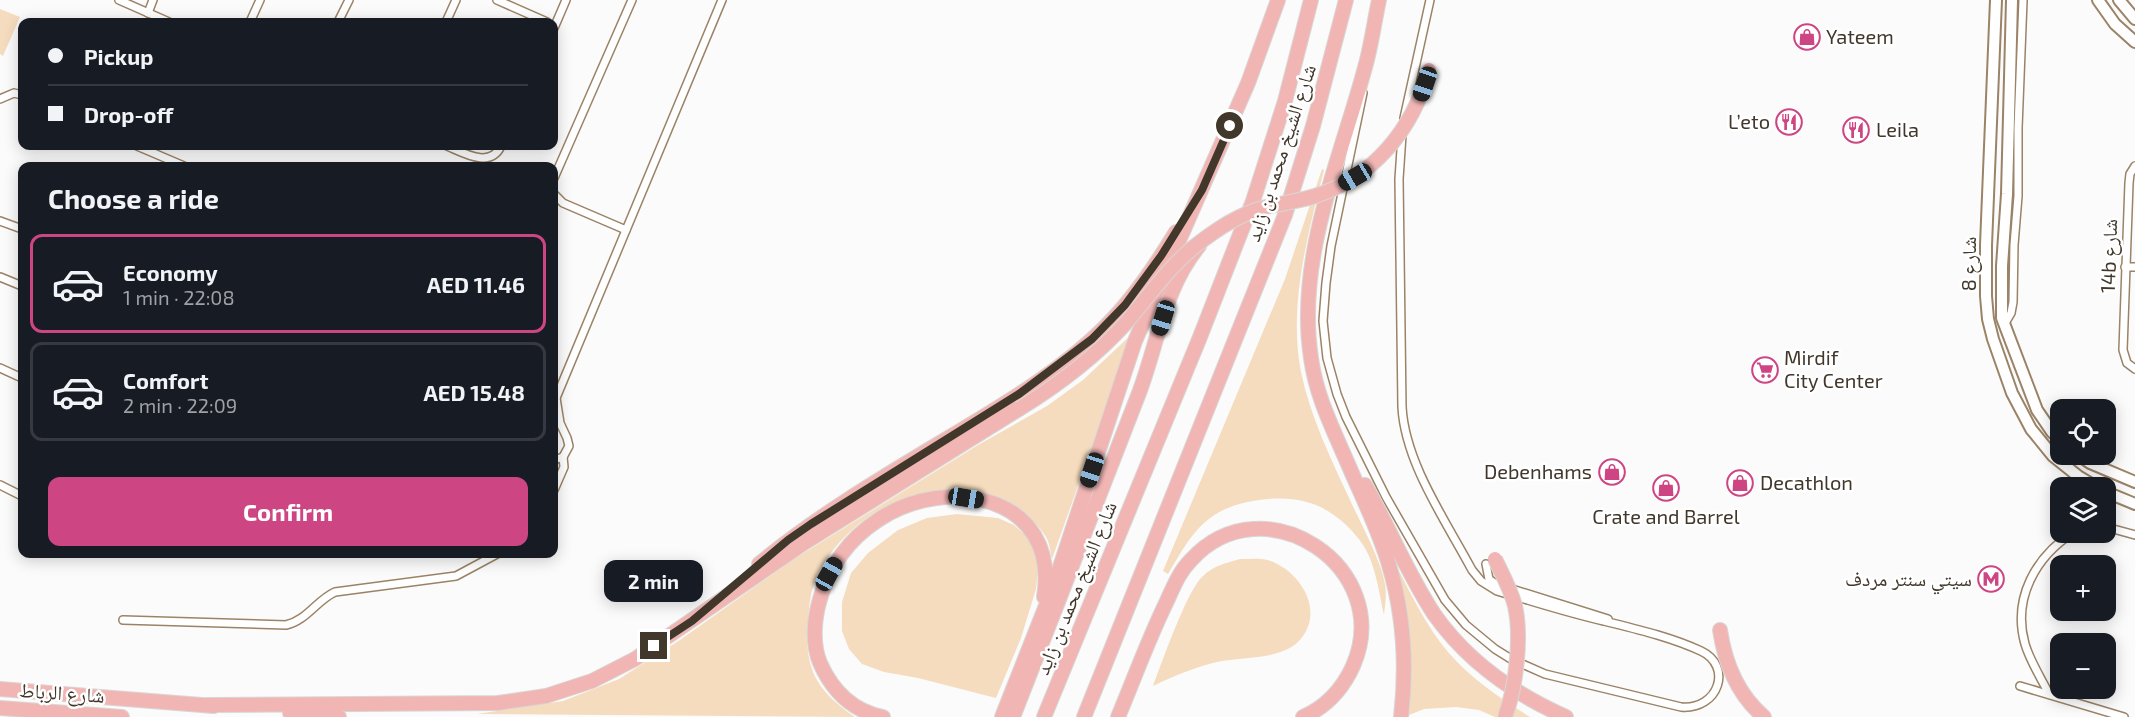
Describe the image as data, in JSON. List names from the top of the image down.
{
  "streets": {
    "highway": ["شارع الشيخ محمد بن زايد", "شارع الرباط"],
    "street": ["14b شارع", "شارع 8"]
  },
  "places": {
    "shop": [
      "Yateem",
      "Debenhams",
      "Decathlon",
      "Crate and Barrel"
    ],
    "restaurant": ["L’eto", "Leila"],
    "supermarket": ["Mirdif City Center"],
    "metro station": ["سيتي سنتر مردف"]
  },
  "page": {
    "banner": ["Pickup", "Drop-off"],
    "heading": "Choose a ride",
    "list": [
      {
        "name": "Economy",
        "note": "1 min · 22:08",
        "value": "AED 11.46"
      },
      {
        "name": "Comfort",
        "note": "2 min · 22:09",
        "value": "AED 15.48"
      }
    ],
    "map_buttons": ["+", "−"],
    "buttons": "Confirm",
    "bubble": "2 min"
  }
}
